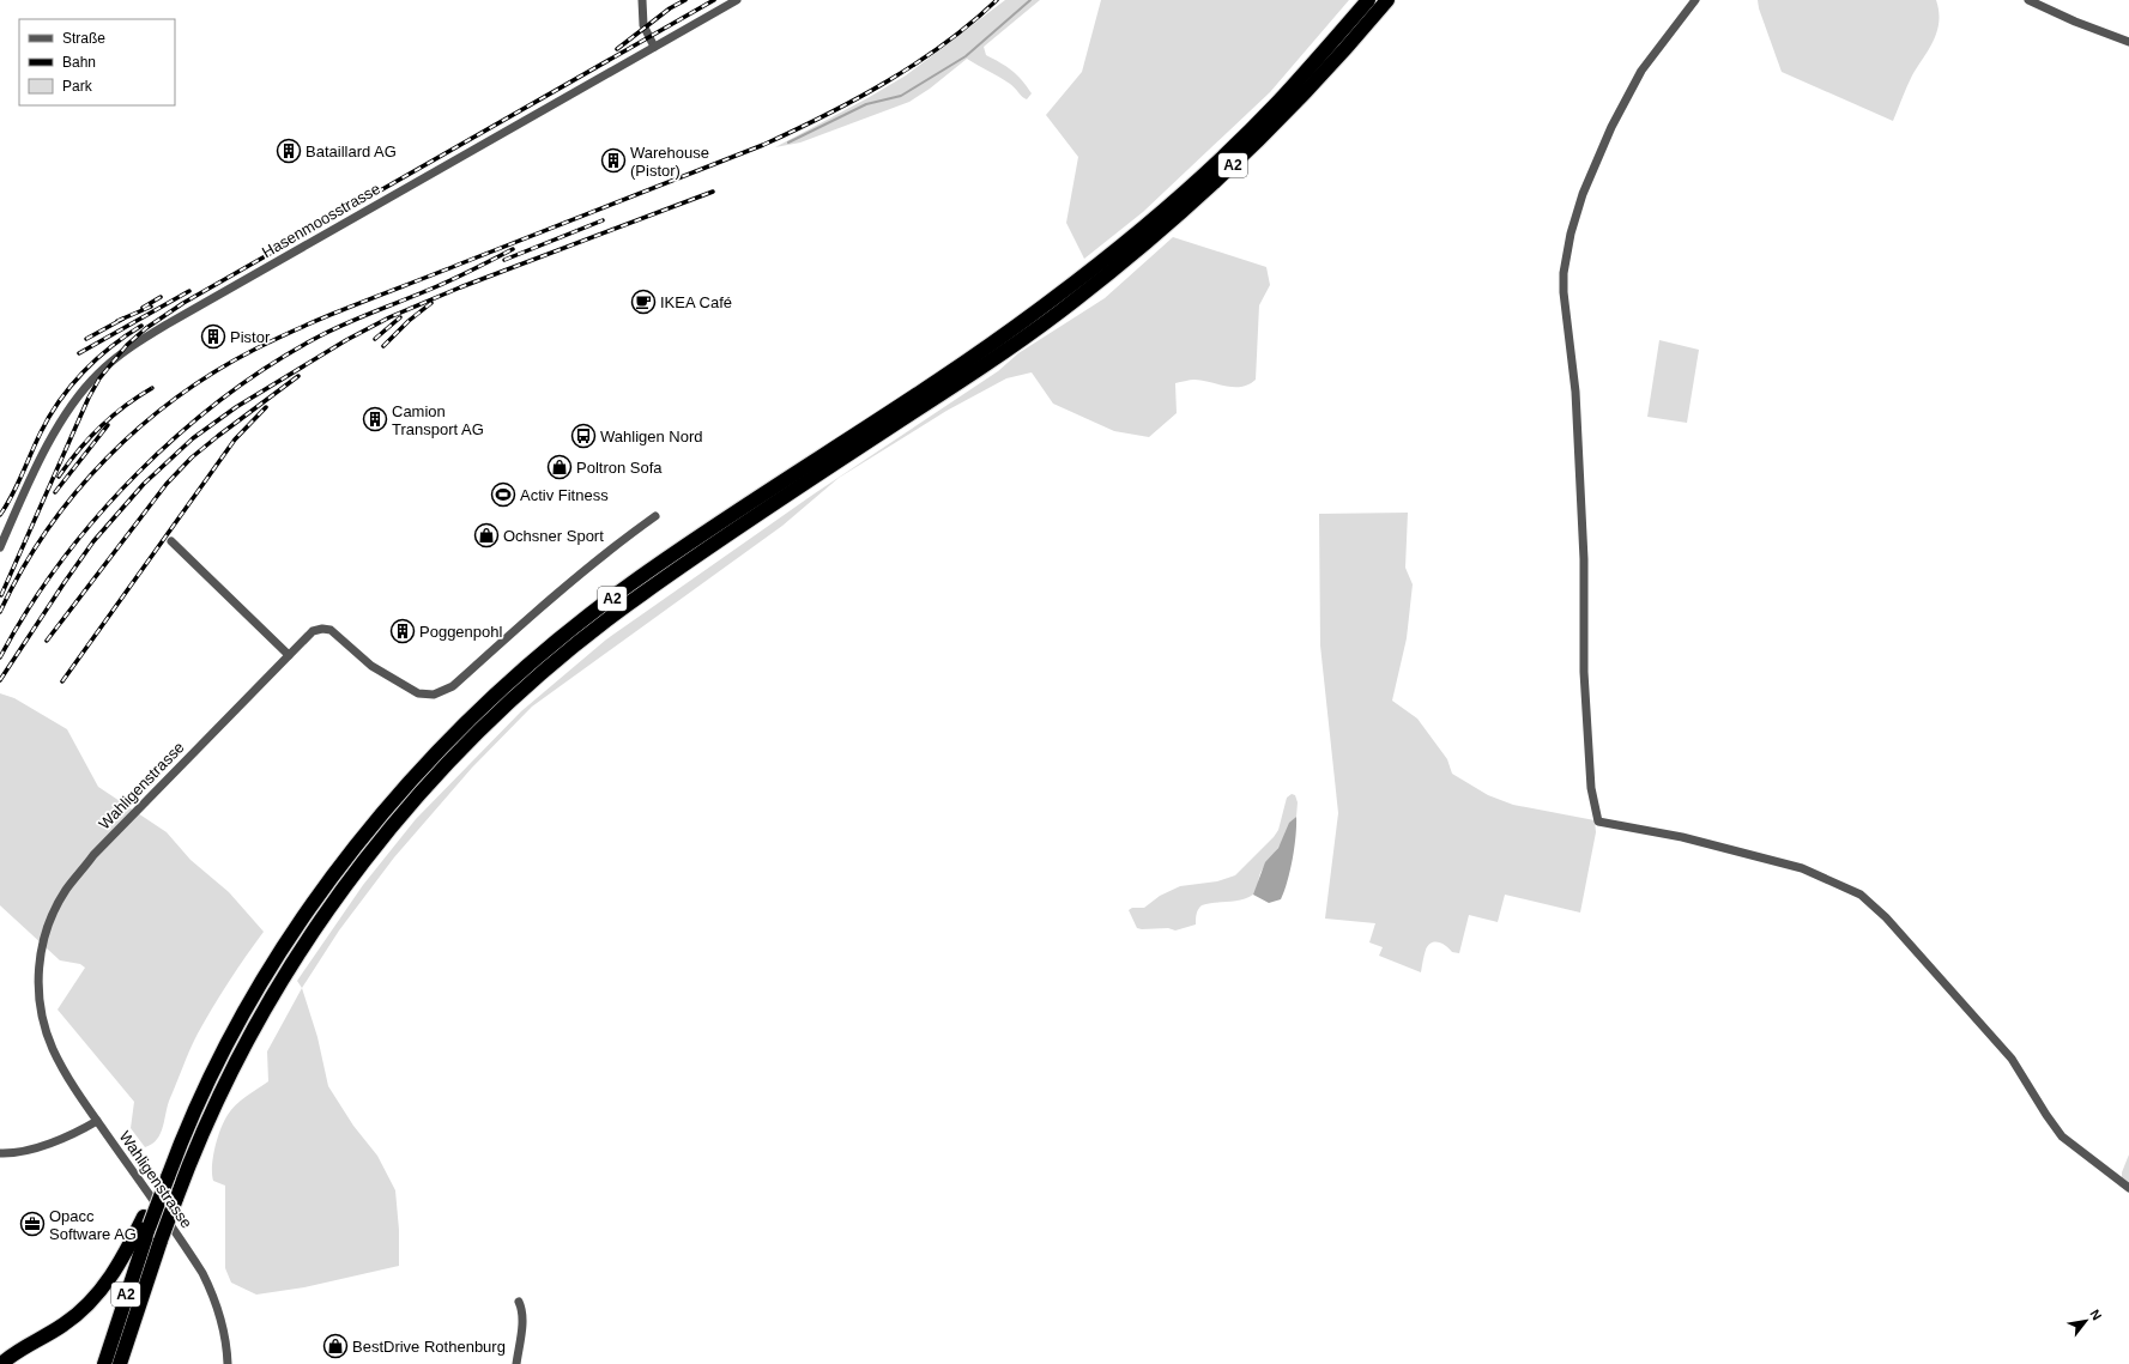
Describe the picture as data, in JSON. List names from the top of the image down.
{
  "streets": {
    "highway": ["A2"],
    "street": ["Hasenmoosstrasse", "Wahligenstrasse"]
  },
  "places": {
    "building": [
      "Bataillard AG",
      "Warehouse (Pistor)",
      "Pistor",
      "Camion Transport AG",
      "Poggenpohl"
    ],
    "cafe": ["IKEA Café"],
    "bus stop": ["Wahligen Nord"],
    "shop": ["Poltron Sofa", "Ochsner Sport", "BestDrive Rothenburg"],
    "sports": ["Activ Fitness"],
    "office": ["Opacc Software AG"]
  },
  "legend": ["Straße", "Bahn", "Park"],
  "north": "top right"
}
